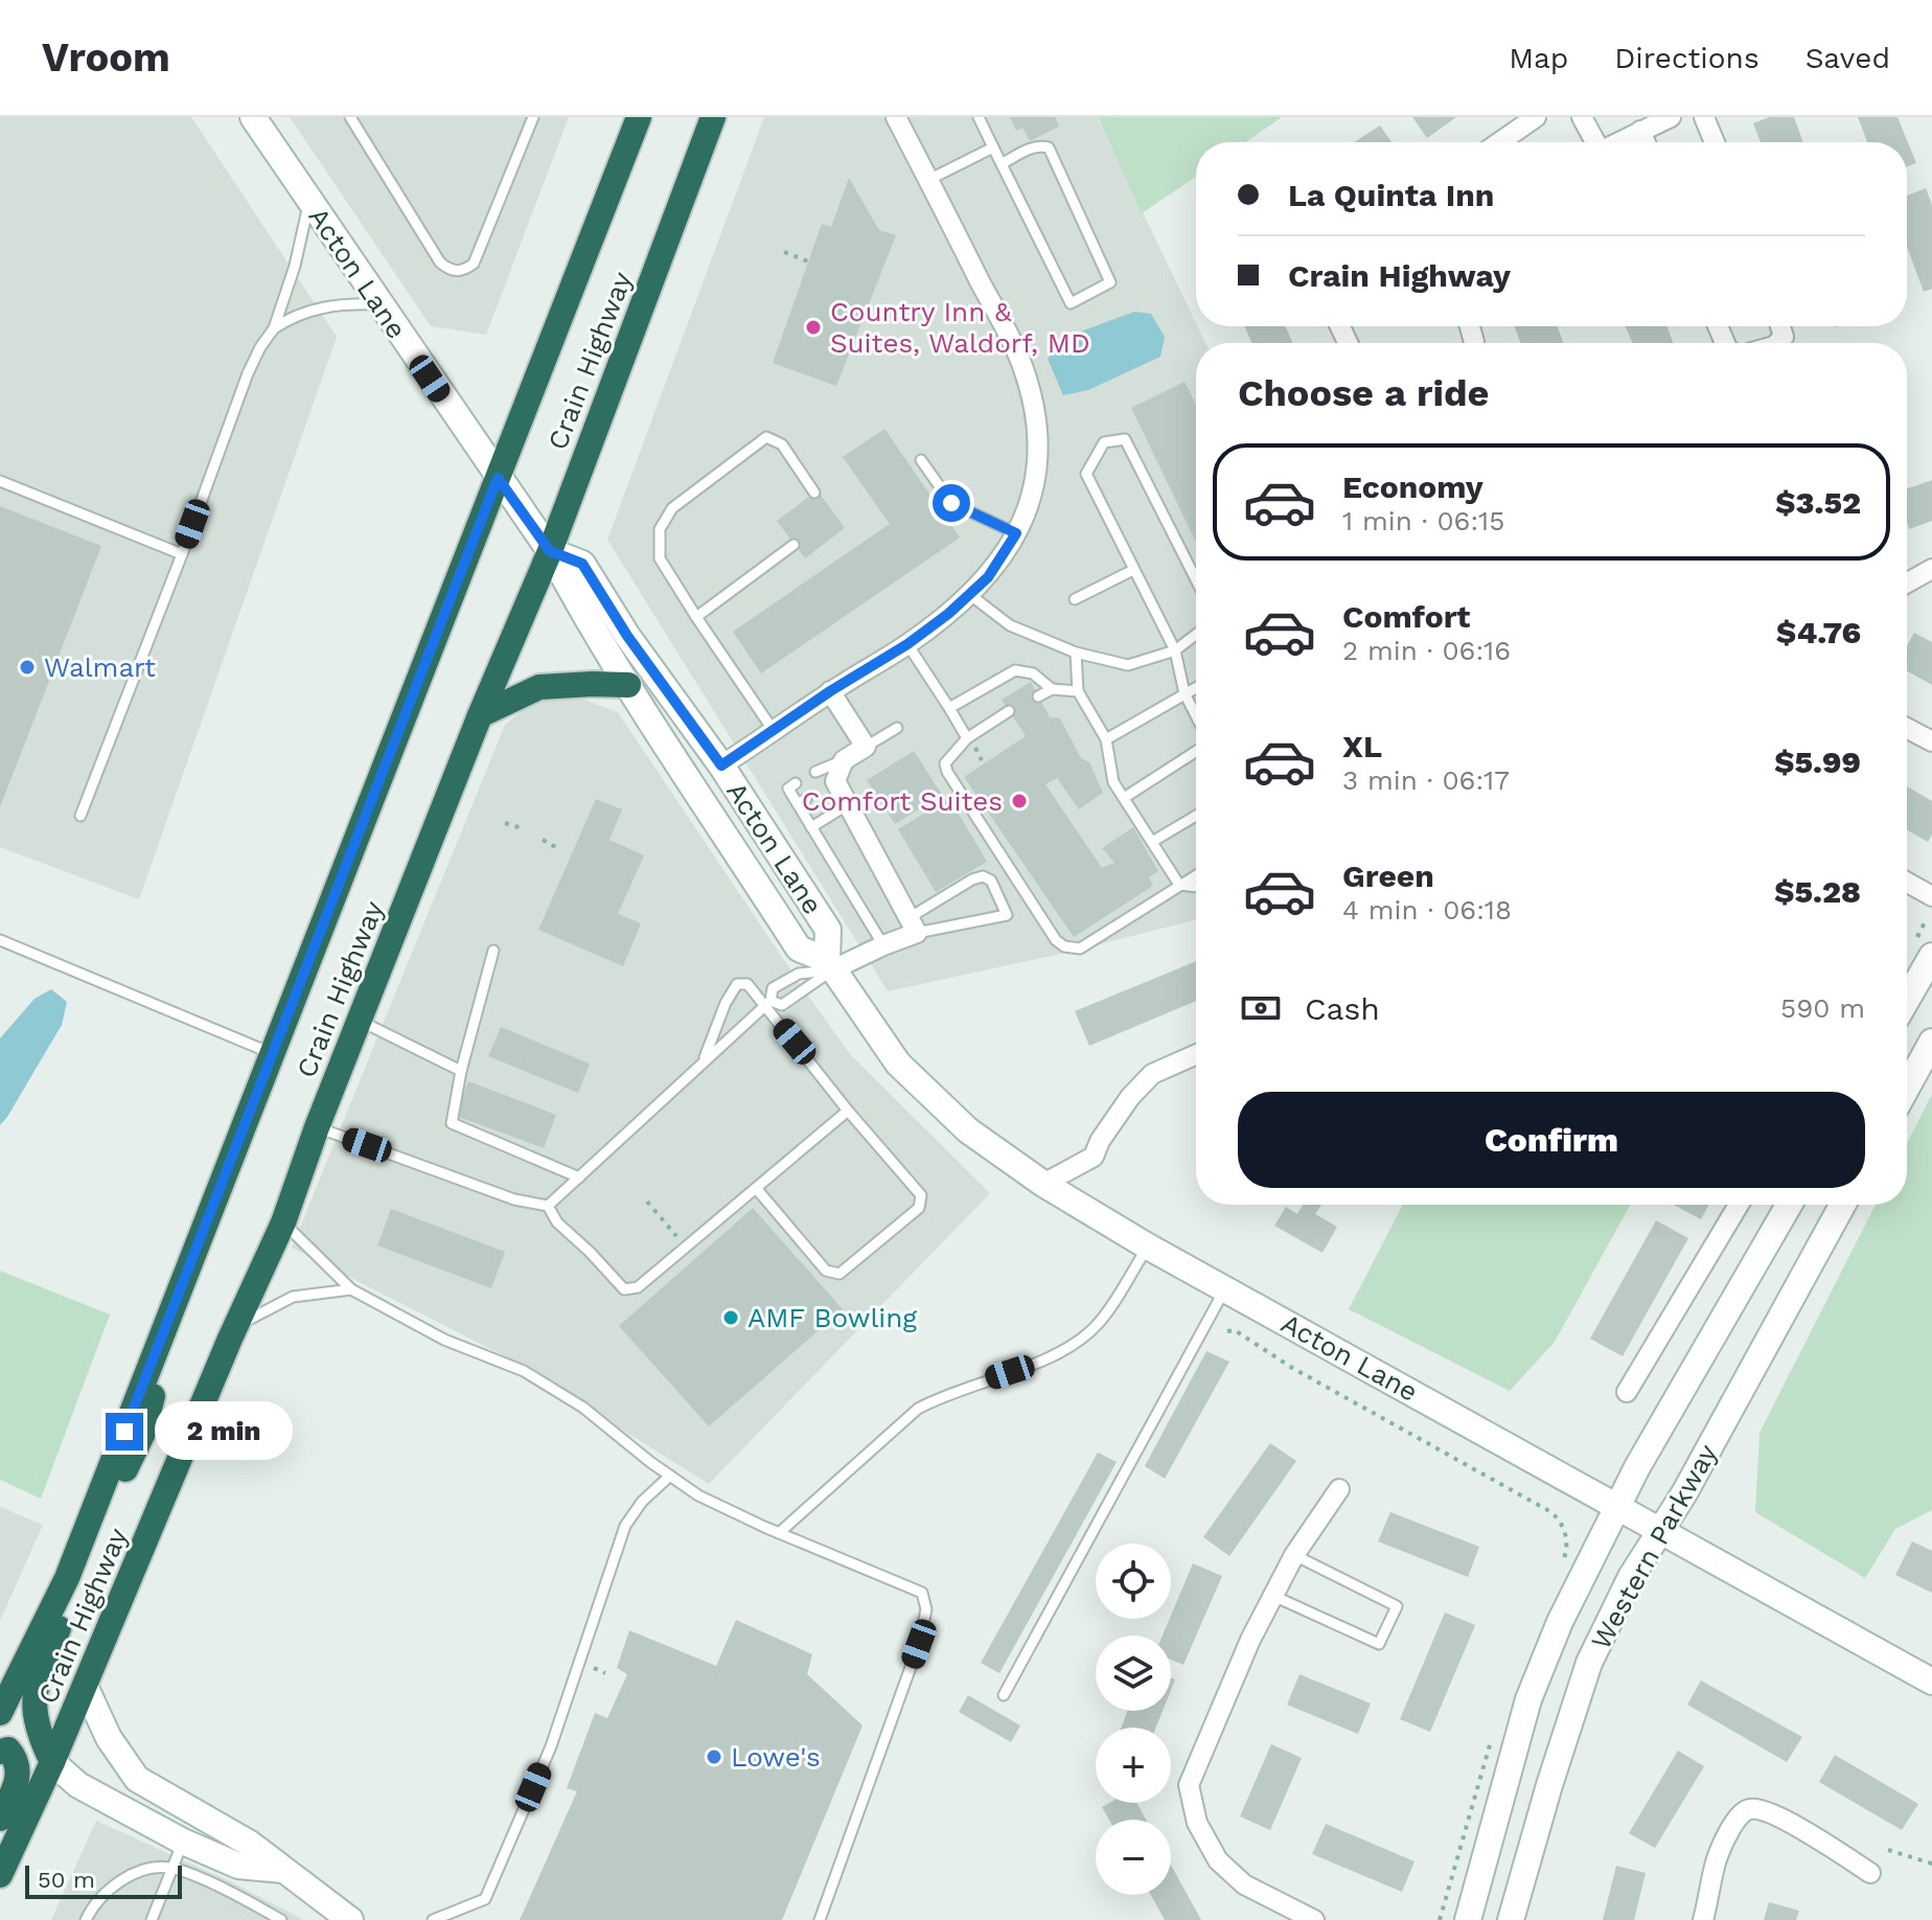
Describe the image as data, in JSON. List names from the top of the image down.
{
  "streets": {
    "highway": ["Crain Highway"],
    "main road": ["Acton Lane", "Western Parkway"]
  },
  "crossings": [
    ["Acton Lane", "Crain Highway"],
    ["Acton Lane", "Western Parkway"]
  ],
  "places": [
    "Country Inn & Suites, Waldorf, MD",
    "Walmart",
    "Comfort Suites",
    "AMF Bowling",
    "Lowe's"
  ],
  "scale_bar": "50 m",
  "page": {
    "header": "Vroom",
    "nav": ["Map", "Directions", "Saved"],
    "banner": ["La Quinta Inn", "Crain Highway"],
    "heading": "Choose a ride",
    "list": [
      {
        "name": "Economy",
        "note": "1 min · 06:15",
        "value": "$3.52"
      },
      {
        "name": "Comfort",
        "note": "2 min · 06:16",
        "value": "$4.76"
      },
      {
        "name": "XL",
        "note": "3 min · 06:17",
        "value": "$5.99"
      },
      {
        "name": "Green",
        "note": "4 min · 06:18",
        "value": "$5.28"
      }
    ],
    "pay": ["Cash", "590 m"],
    "buttons": "Confirm",
    "bubble": "2 min",
    "map_buttons": ["+", "−"],
    "scale": "50 m"
  }
}
